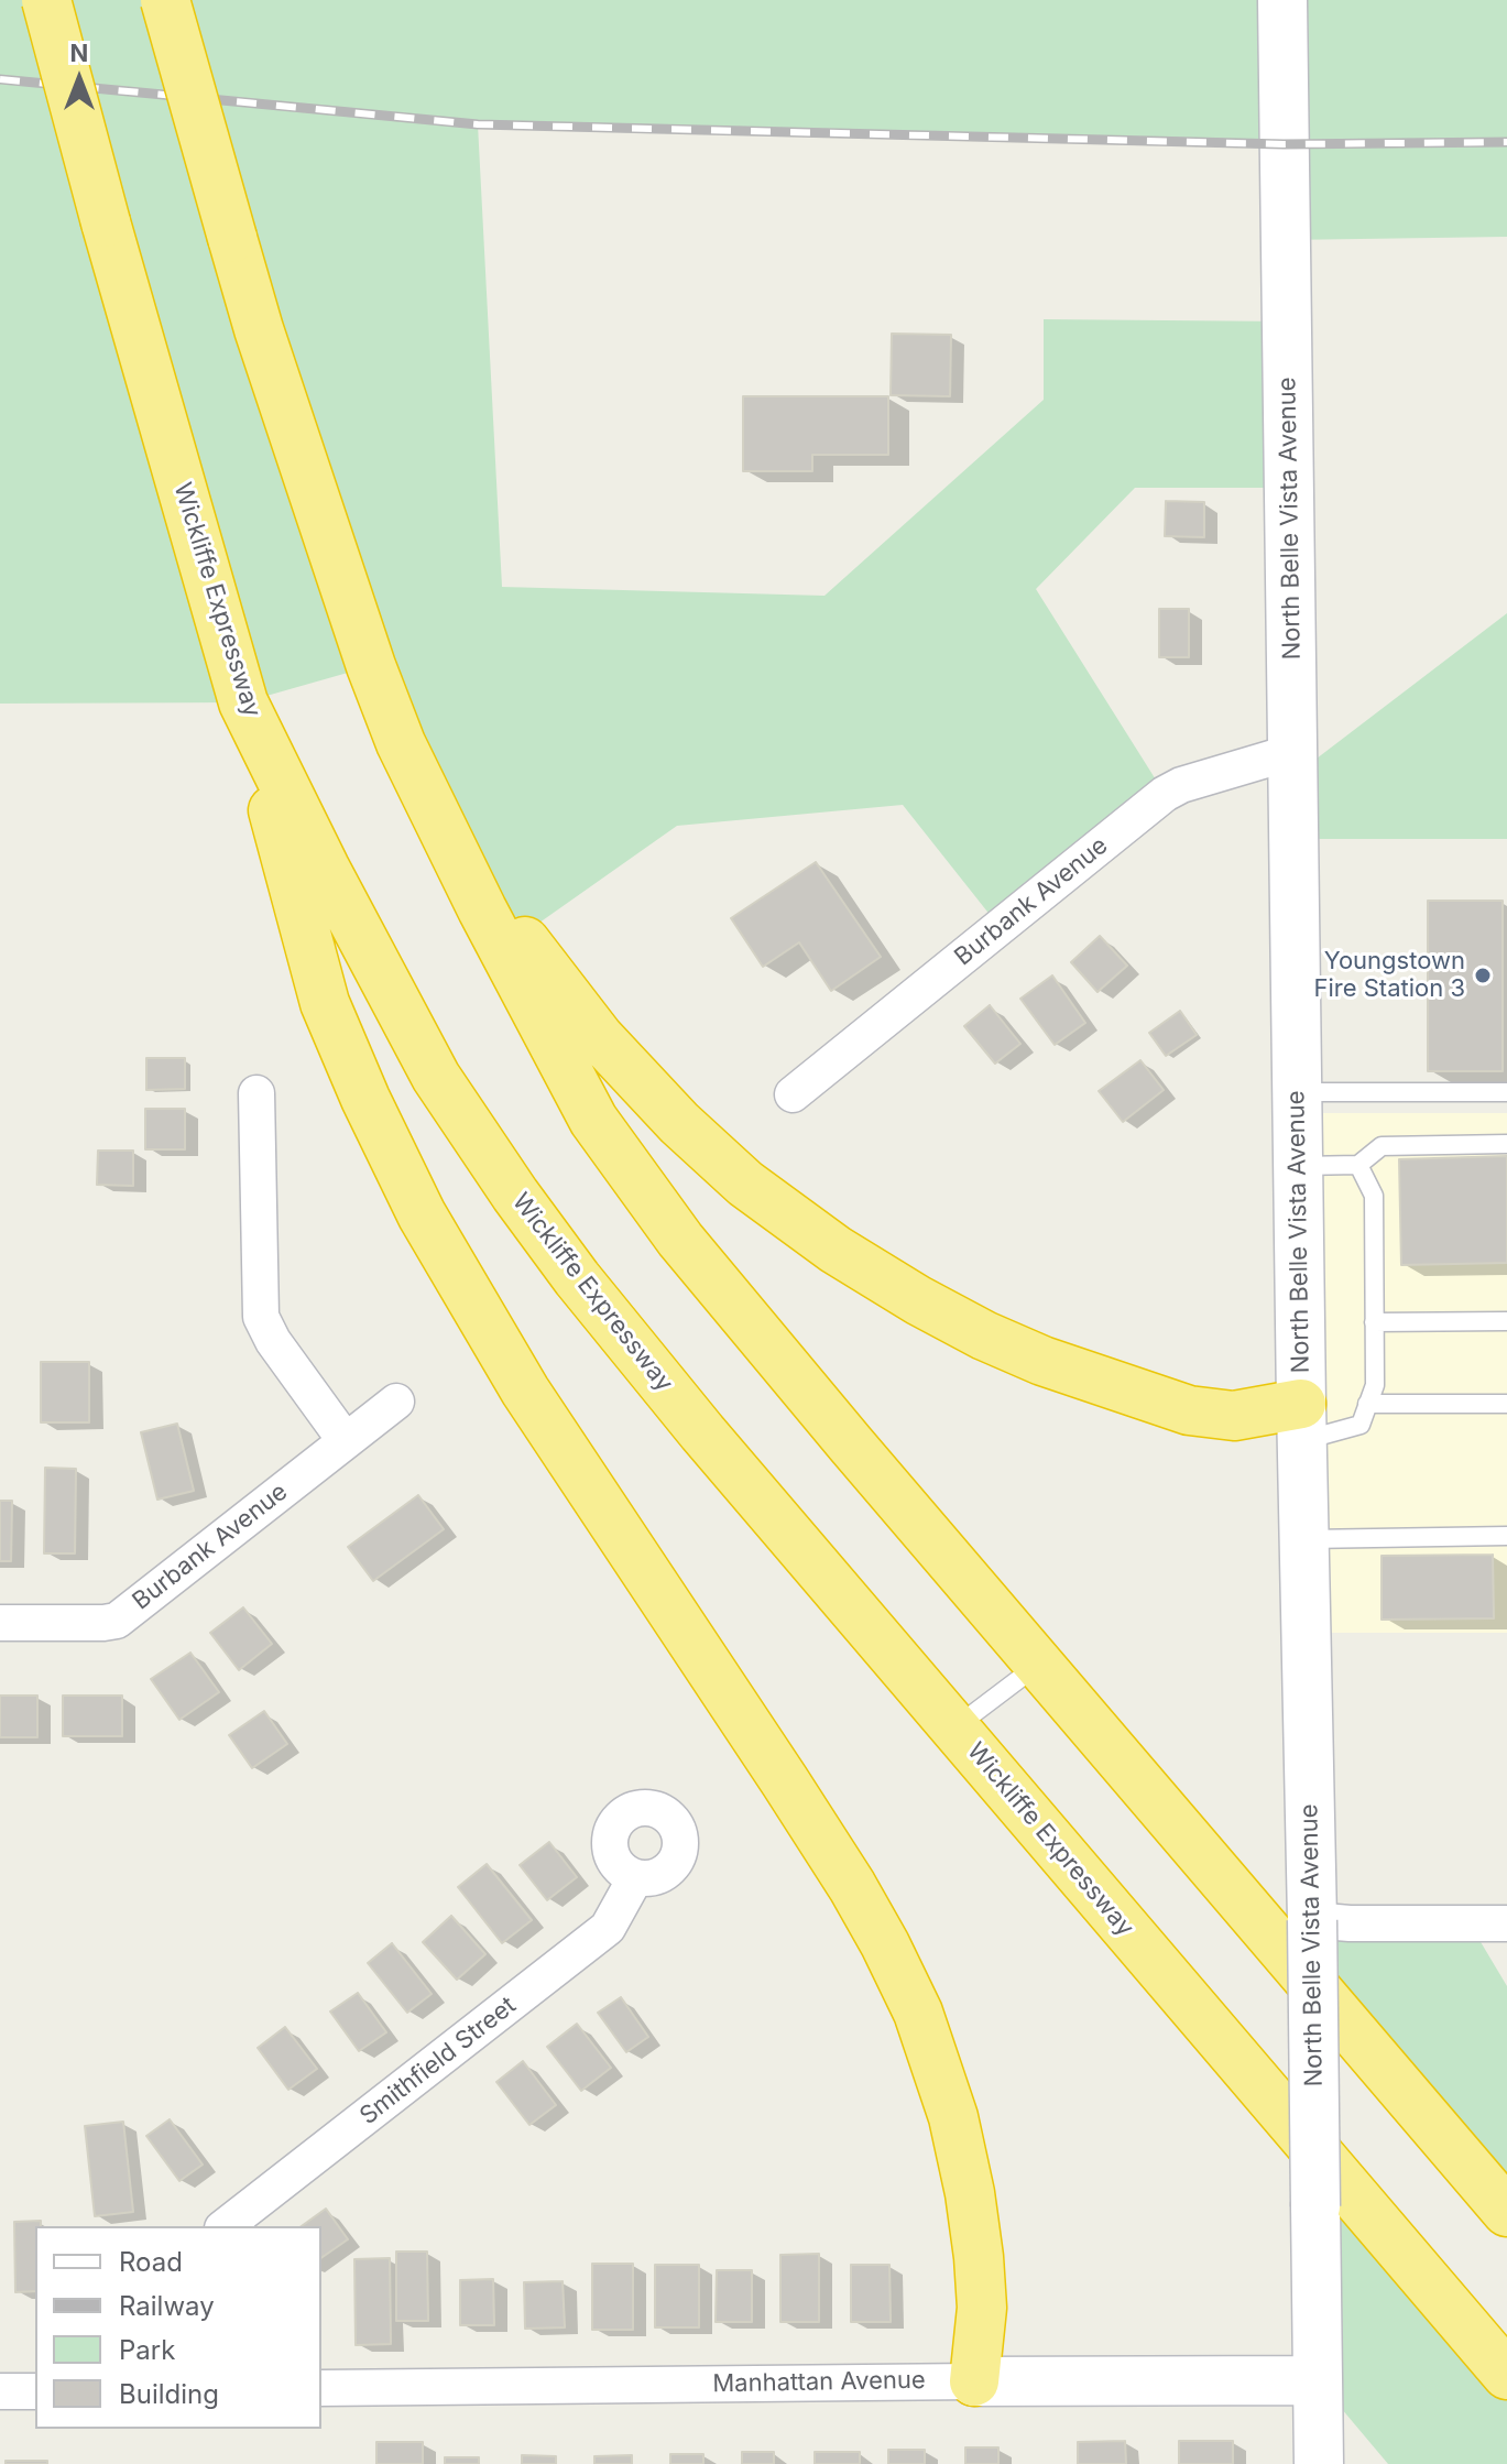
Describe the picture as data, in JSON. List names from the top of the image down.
{
  "streets": {
    "highway": ["Wickliffe Expressway"],
    "street": [
      "North Belle Vista Avenue",
      "Burbank Avenue",
      "Smithfield Street",
      "Manhattan Avenue"
    ]
  },
  "crossings": [
    ["North Belle Vista Avenue", "Burbank Avenue"],
    ["North Belle Vista Avenue", "Manhattan Avenue"]
  ],
  "places": ["Youngstown Fire Station 3"],
  "legend": [
    "Road",
    "Railway",
    "Park",
    "Building"
  ],
  "north": "top"
}
